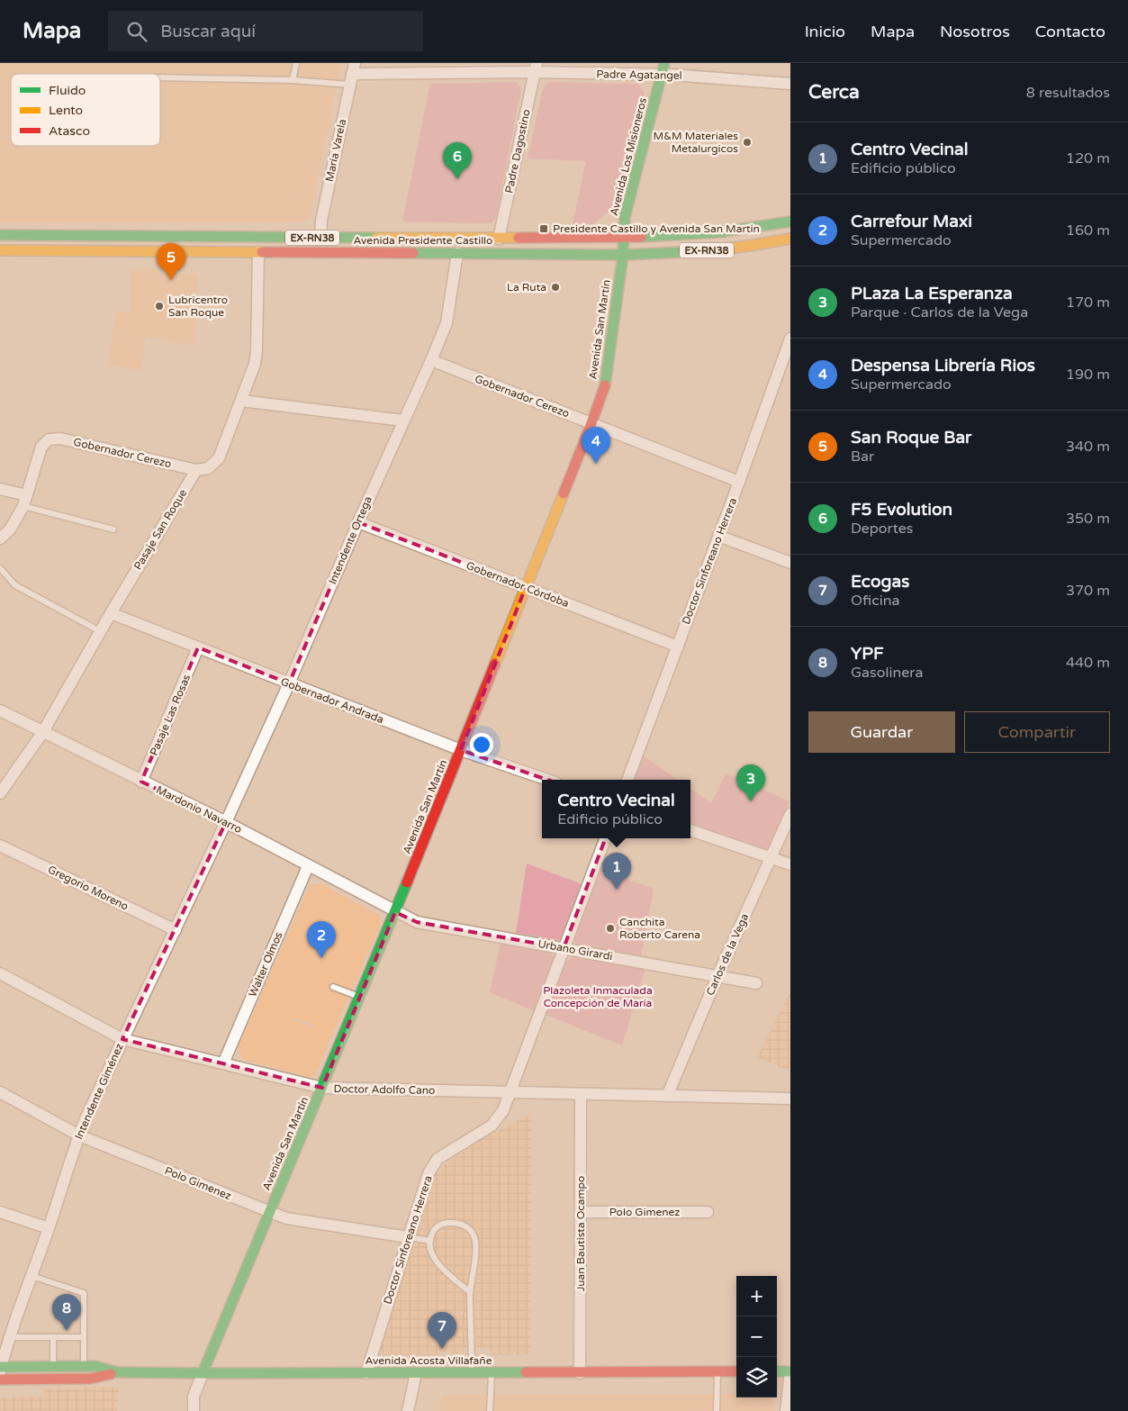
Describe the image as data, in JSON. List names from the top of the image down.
{
  "streets": {
    "main road": [
      "Avenida Los Misioneros",
      "EX-RN38",
      "Avenida Presidente Castillo",
      "Avenida San Martín",
      "Avenida Acosta Villafañe"
    ],
    "street": [
      "Padre Agatangel",
      "María Varela",
      "Padre Dagostino",
      "Gobernador Cerezo",
      "Pasaje San Roque",
      "Intendente Ortega",
      "Doctor Sinforeano Herrera",
      "Gobernador Córdoba",
      "Gobernador Andrada",
      "Pasaje Las Rosas",
      "Mardonio Navarro",
      "Gregorio Moreno",
      "Urbano Girardi",
      "Carlos de la Vega",
      "Walter Olmos",
      "Doctor Adolfo Cano",
      "Intendente Giménez",
      "Polo Gimenez",
      "Juan Bautista Ocampo"
    ]
  },
  "crossings": [
    ["Padre Agatangel", "María Varela"],
    ["Padre Agatangel", "Padre Dagostino"],
    ["Padre Agatangel", "Avenida Los Misioneros"],
    ["María Varela", "Avenida Presidente Castillo"],
    ["Padre Dagostino", "Avenida Presidente Castillo"],
    ["Avenida Los Misioneros", "Avenida Presidente Castillo"],
    ["Avenida Los Misioneros", "Avenida San Martín"],
    ["Avenida Presidente Castillo", "Avenida San Martín"],
    ["Avenida Presidente Castillo", "Intendente Ortega"],
    ["Avenida San Martín", "Gobernador Cerezo"],
    ["Avenida San Martín", "Gobernador Córdoba"],
    ["Avenida San Martín", "Gobernador Andrada"],
    ["Avenida San Martín", "Mardonio Navarro"],
    ["Avenida San Martín", "Urbano Girardi"],
    ["Avenida San Martín", "Doctor Adolfo Cano"],
    ["Avenida San Martín", "Polo Gimenez"],
    ["Avenida San Martín", "Avenida Acosta Villafañe"],
    ["Gobernador Cerezo", "Pasaje San Roque"],
    ["Gobernador Cerezo", "Intendente Ortega"],
    ["Gobernador Cerezo", "Doctor Sinforeano Herrera"],
    ["Pasaje San Roque", "Gobernador Andrada"],
    ["Pasaje San Roque", "Mardonio Navarro"],
    ["Intendente Ortega", "Gobernador Córdoba"],
    ["Intendente Ortega", "Gobernador Andrada"],
    ["Intendente Ortega", "Mardonio Navarro"],
    ["Intendente Ortega", "Intendente Giménez"],
    ["Doctor Sinforeano Herrera", "Gobernador Córdoba"],
    ["Doctor Sinforeano Herrera", "Urbano Girardi"],
    ["Doctor Sinforeano Herrera", "Doctor Adolfo Cano"],
    ["Doctor Sinforeano Herrera", "Polo Gimenez"],
    ["Doctor Sinforeano Herrera", "Avenida Acosta Villafañe"],
    ["Gobernador Andrada", "Pasaje Las Rosas"],
    ["Pasaje Las Rosas", "Mardonio Navarro"],
    ["Mardonio Navarro", "Urbano Girardi"],
    ["Mardonio Navarro", "Walter Olmos"],
    ["Mardonio Navarro", "Intendente Giménez"],
    ["Gregorio Moreno", "Intendente Giménez"],
    ["Urbano Girardi", "Carlos de la Vega"],
    ["Carlos de la Vega", "Doctor Adolfo Cano"],
    ["Walter Olmos", "Doctor Adolfo Cano"],
    ["Doctor Adolfo Cano", "Intendente Giménez"],
    ["Doctor Adolfo Cano", "Juan Bautista Ocampo"],
    ["Intendente Giménez", "Polo Gimenez"],
    ["Intendente Giménez", "Avenida Acosta Villafañe"],
    ["Polo Gimenez", "Juan Bautista Ocampo"],
    ["Juan Bautista Ocampo", "Avenida Acosta Villafañe"]
  ],
  "parks": ["Plazoleta Inmaculada Concepción de María"],
  "places": {
    "other": [
      "M&M Materiales Metalurgicos",
      "La Ruta",
      "Lubricentro San Roque",
      "Canchita Roberto Carena"
    ],
    "transit": ["Presidente Castillo y Avenida San Martin"]
  },
  "legend": ["Fluido", "Lento", "Atasco"],
  "page": {
    "header": "Mapa",
    "search": "Buscar aquí",
    "nav": [
      "Inicio",
      "Mapa",
      "Nosotros",
      "Contacto"
    ],
    "heading": ["Cerca", "8 resultados"],
    "list": [
      {
        "mark": "1",
        "name": "Centro Vecinal",
        "note": "Edificio público",
        "value": "120 m"
      },
      {
        "mark": "2",
        "name": "Carrefour Maxi",
        "note": "Supermercado",
        "value": "160 m"
      },
      {
        "mark": "3",
        "name": "PLaza La Esperanza",
        "note": "Parque · Carlos de la Vega",
        "value": "170 m"
      },
      {
        "mark": "4",
        "name": "Despensa Librería Rios",
        "note": "Supermercado",
        "value": "190 m"
      },
      {
        "mark": "5",
        "name": "San Roque Bar",
        "note": "Bar",
        "value": "340 m"
      },
      {
        "mark": "6",
        "name": "F5 Evolution",
        "note": "Deportes",
        "value": "350 m"
      },
      {
        "mark": "7",
        "name": "Ecogas",
        "note": "Oficina",
        "value": "370 m"
      },
      {
        "mark": "8",
        "name": "YPF",
        "note": "Gasolinera",
        "value": "440 m"
      }
    ],
    "pins": [
      "6",
      "5",
      "4",
      "3",
      "1",
      "2",
      "8",
      "7"
    ],
    "buttons": ["Guardar", "Compartir"],
    "popup": ["Centro Vecinal", "Edificio público"],
    "map_buttons": ["+", "−"]
  }
}
